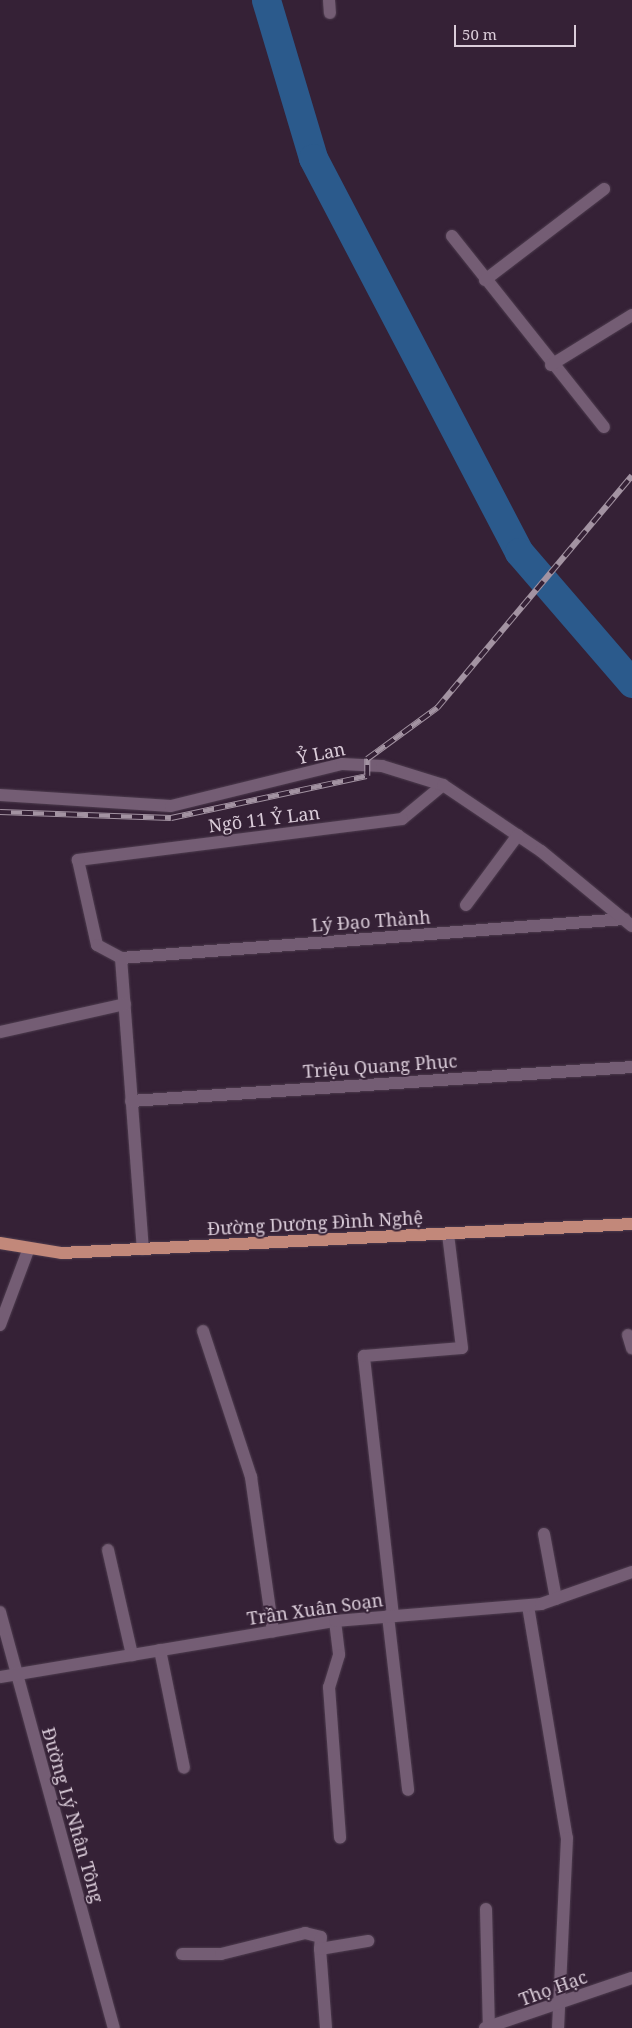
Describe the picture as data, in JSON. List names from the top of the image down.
{
  "streets": {
    "main road": ["Đường Dương Đình Nghệ"],
    "street": [
      "Ỷ Lan",
      "Ngõ 11 Ỷ Lan",
      "Lý Đạo Thành",
      "Triệu Quang Phục",
      "Trần Xuân Soạn",
      "Đường Lý Nhân Tông",
      "Thọ Hạc"
    ]
  },
  "crossings": [
    ["Ỷ Lan", "Ngõ 11 Ỷ Lan"],
    ["Ỷ Lan", "Lý Đạo Thành"],
    ["Ngõ 11 Ỷ Lan", "Lý Đạo Thành"],
    ["Trần Xuân Soạn", "Đường Lý Nhân Tông"]
  ],
  "scale_bar": "50 m"
}
